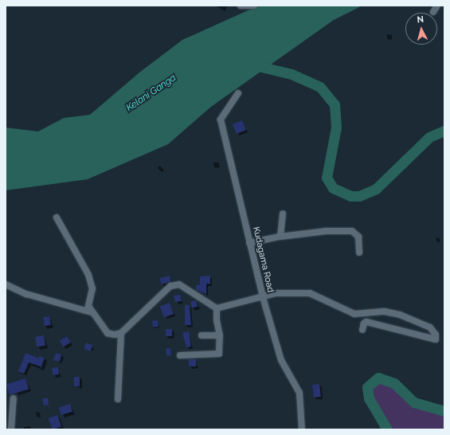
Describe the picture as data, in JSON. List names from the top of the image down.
{
  "streets": {
    "street": ["Kudagama Road"]
  },
  "water": ["Kelani Ganga"],
  "north": "top"
}
